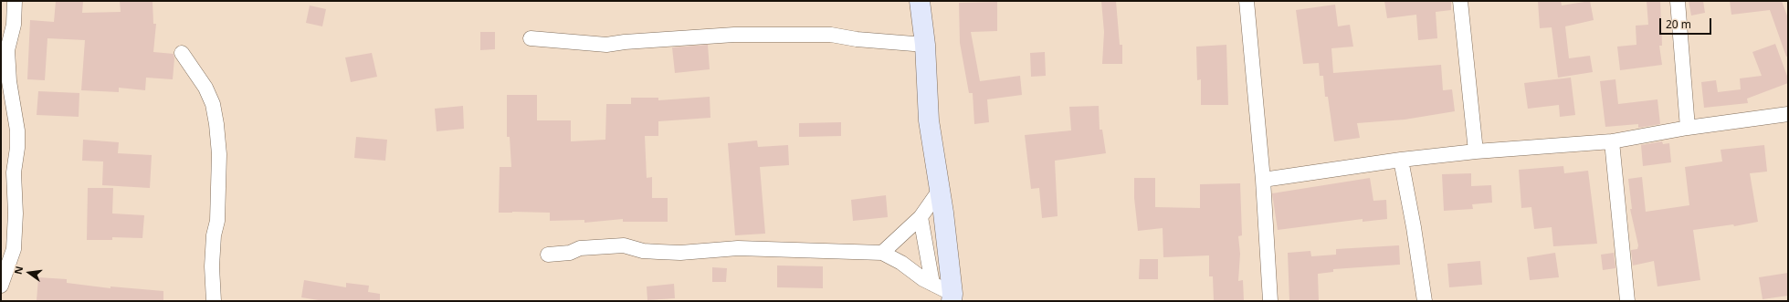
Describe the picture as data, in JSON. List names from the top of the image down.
{
  "scale_bar": "20 m",
  "north": "left"
}
